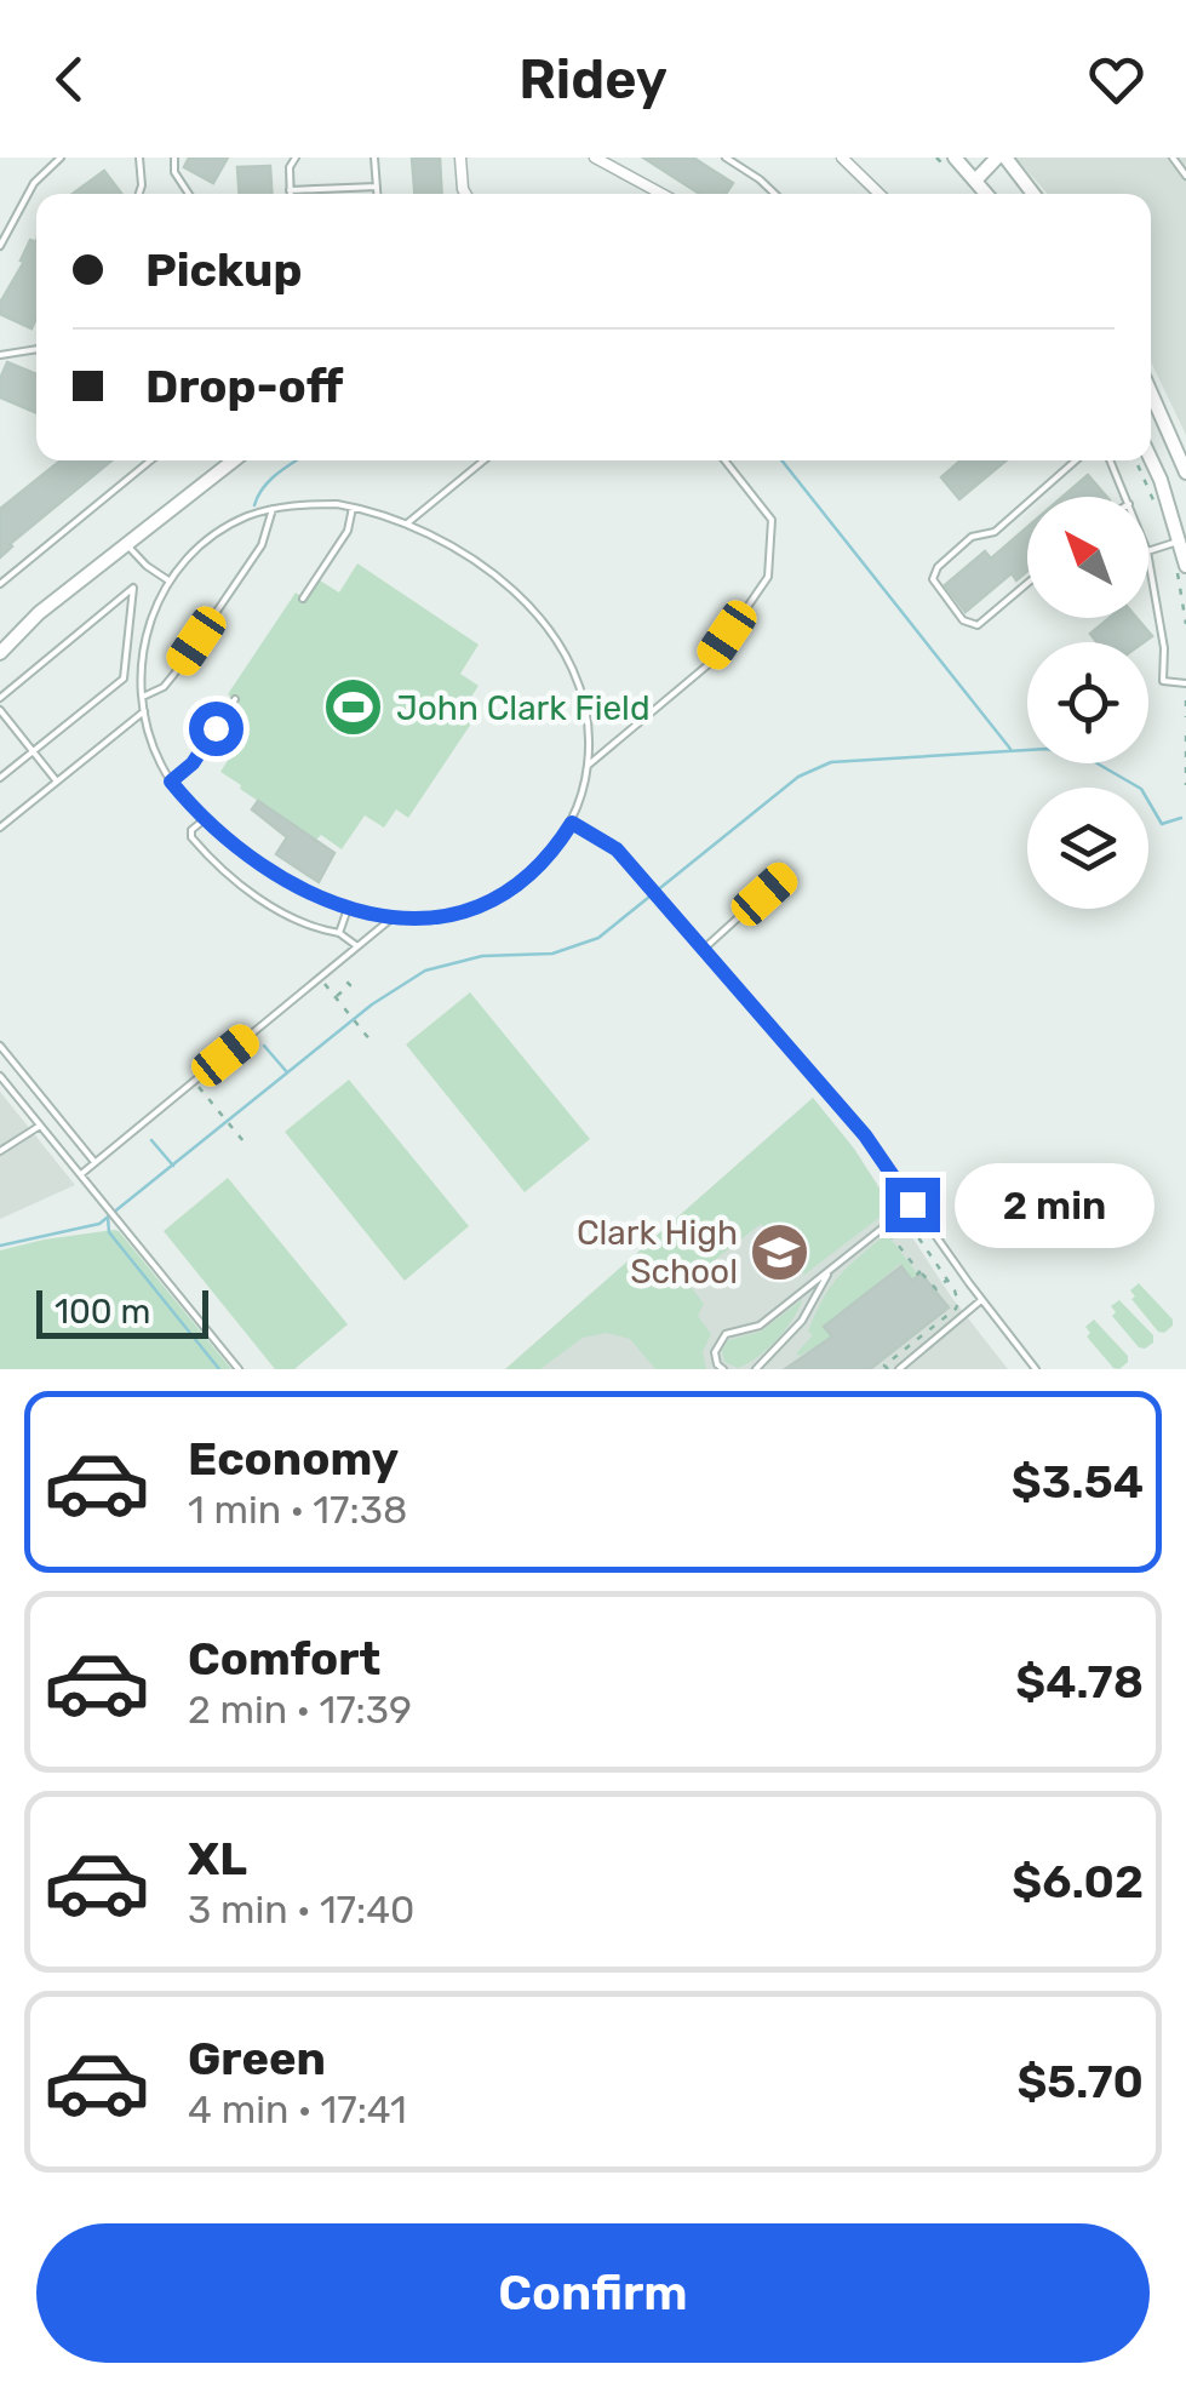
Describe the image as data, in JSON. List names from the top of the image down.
{
  "places": {
    "sports": ["John Clark Field"],
    "school or university": ["Clark High School"]
  },
  "scale_bar": "100 m",
  "north": "top left",
  "page": {
    "header": "Ridey",
    "banner": ["Pickup", "Drop-off"],
    "bubble": "2 min",
    "scale": "100 m",
    "list": [
      {
        "name": "Economy",
        "note": "1 min · 17:38",
        "value": "$3.54"
      },
      {
        "name": "Comfort",
        "note": "2 min · 17:39",
        "value": "$4.78"
      },
      {
        "name": "XL",
        "note": "3 min · 17:40",
        "value": "$6.02"
      },
      {
        "name": "Green",
        "note": "4 min · 17:41",
        "value": "$5.70"
      }
    ],
    "buttons": "Confirm"
  }
}
